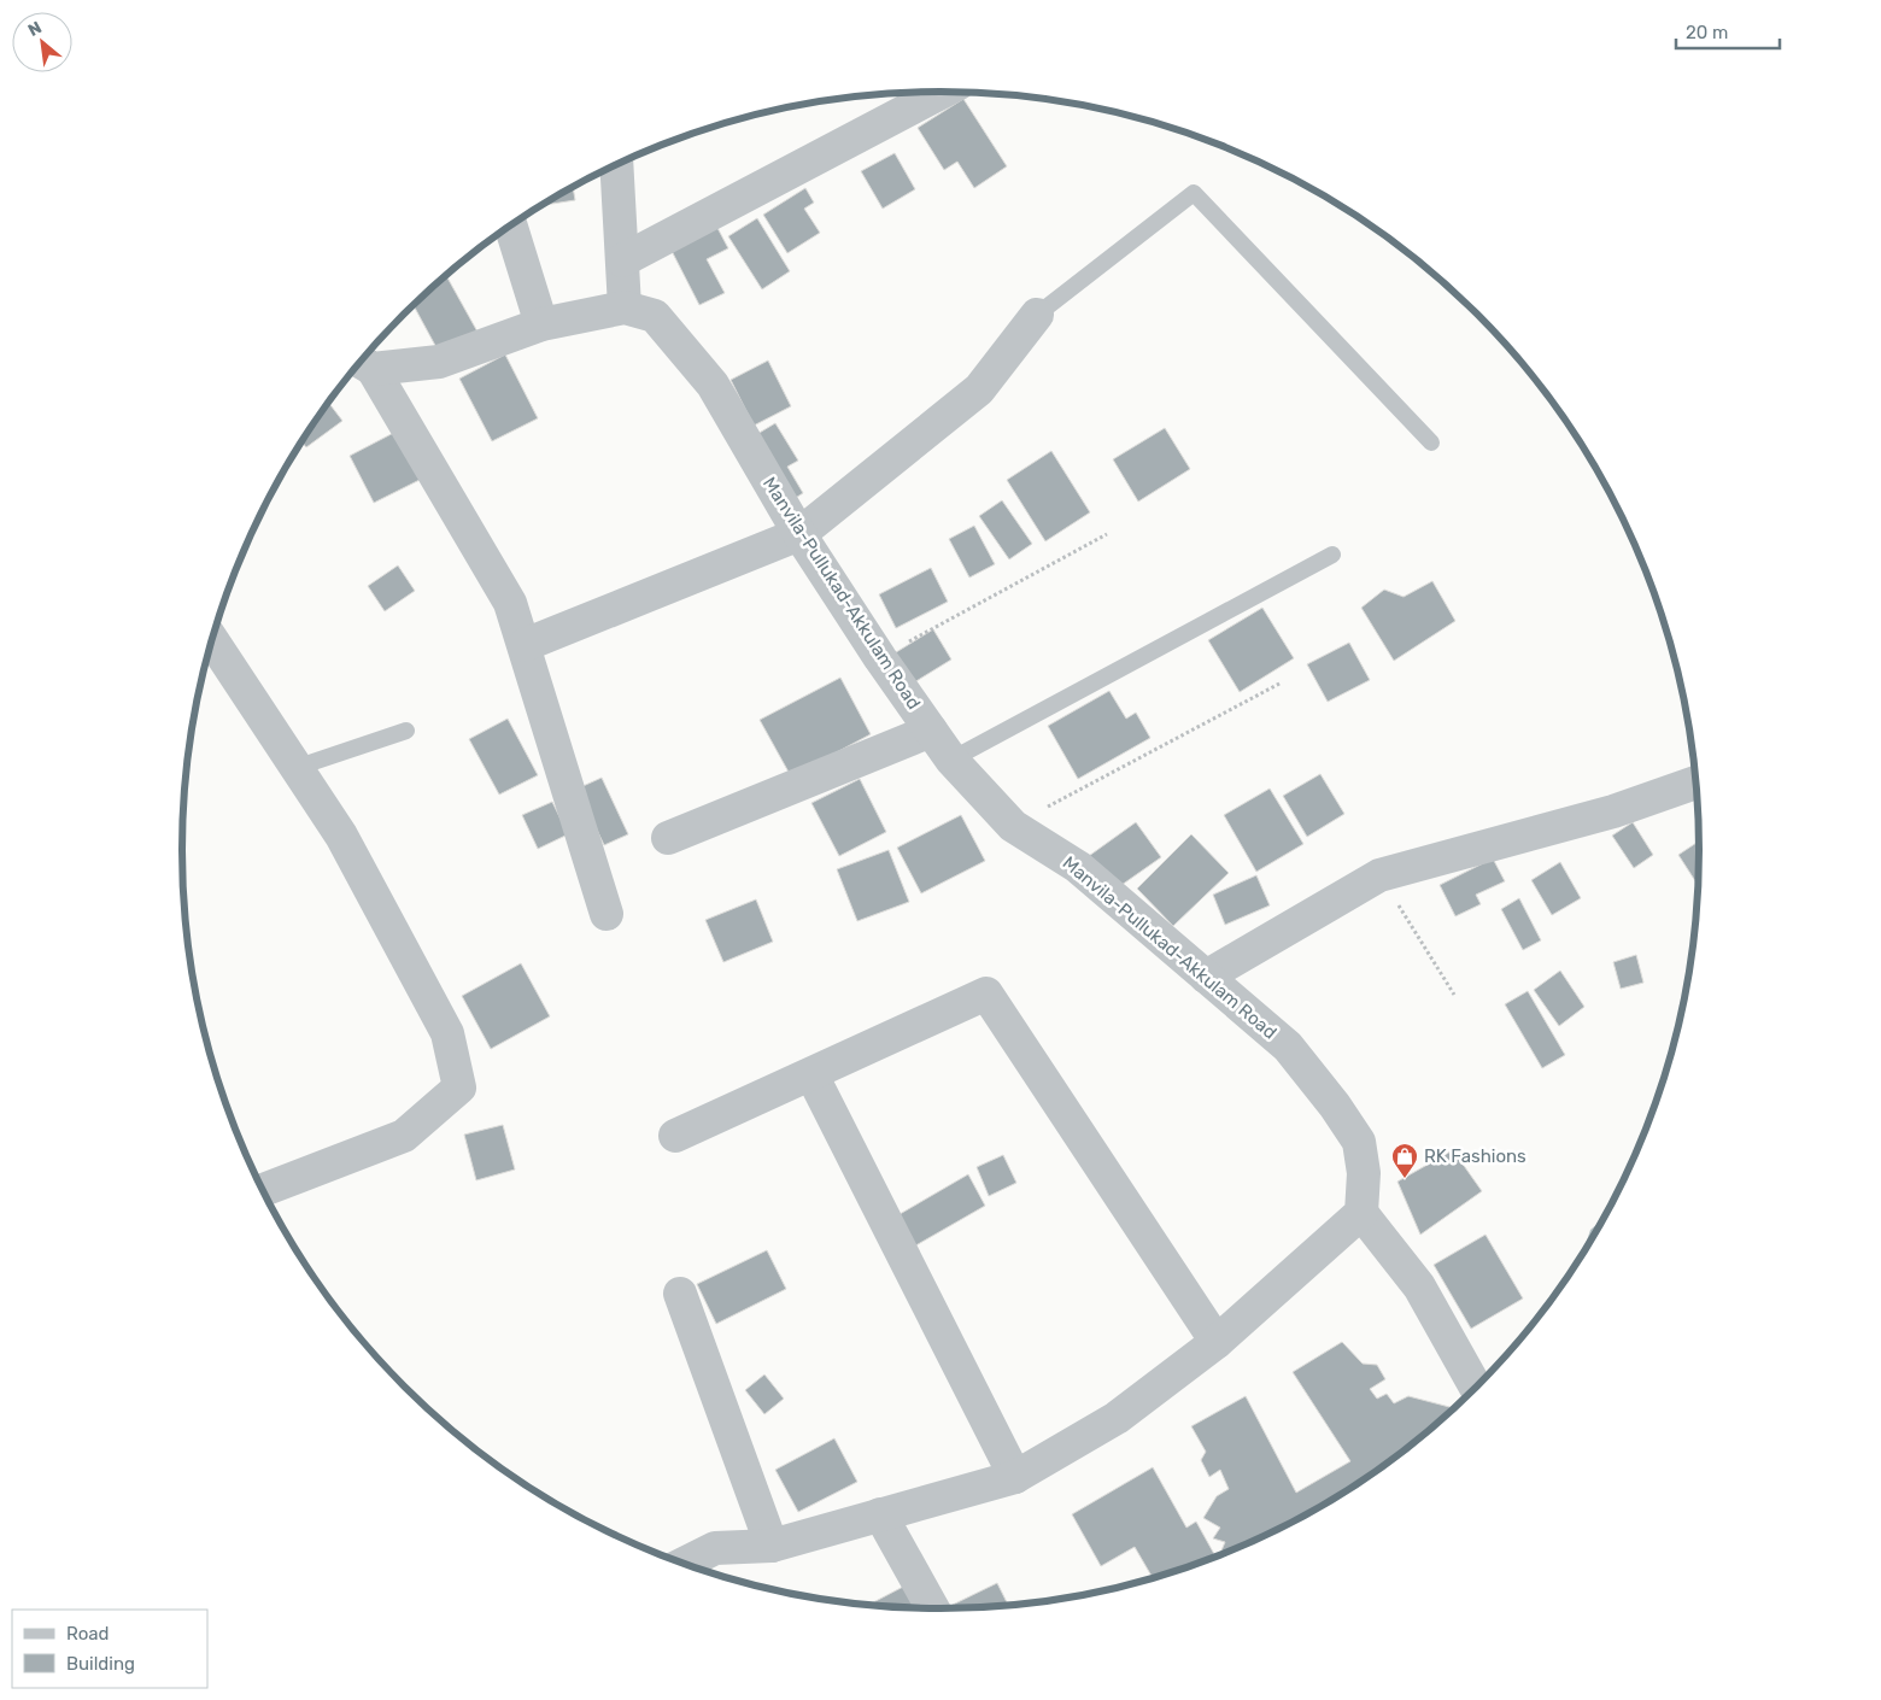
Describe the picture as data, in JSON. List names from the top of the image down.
{
  "streets": {
    "street": ["Manvila-Pullukad-Akkulam Road"]
  },
  "places": {
    "shop": ["RK Fashions"]
  },
  "legend": ["Road", "Building"],
  "scale_bar": "20 m",
  "north": "top left"
}
